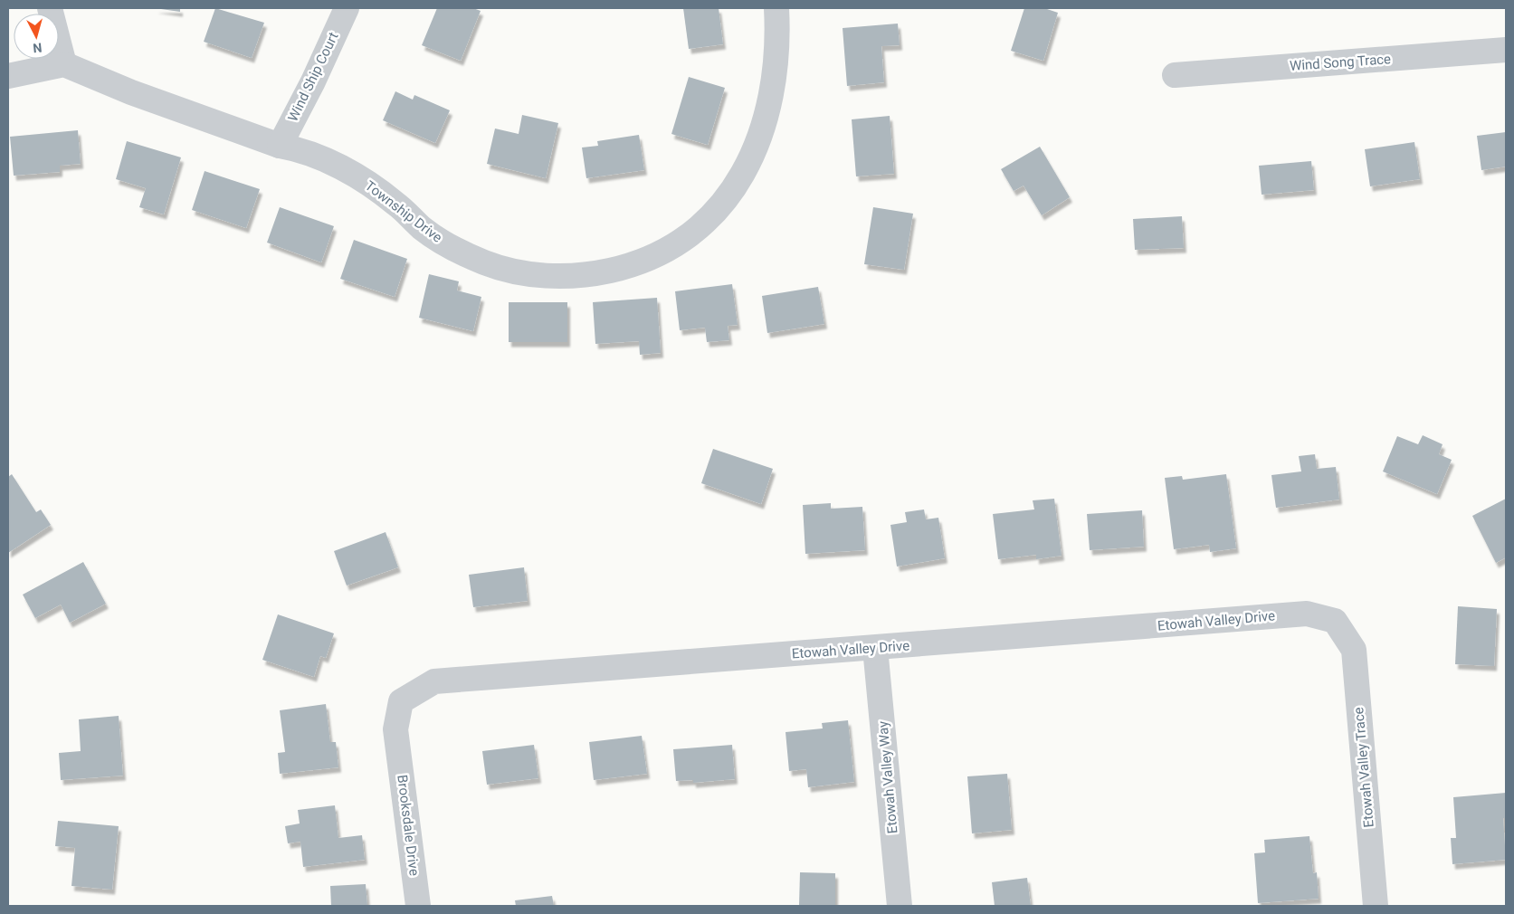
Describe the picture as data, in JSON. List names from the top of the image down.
{
  "streets": {
    "street": [
      "Wind Song Trace",
      "Wind Ship Court",
      "Township Drive",
      "Etowah Valley Drive",
      "Etowah Valley Trace",
      "Etowah Valley Way",
      "Brooksdale Drive"
    ]
  },
  "crossings": [
    ["Wind Ship Court", "Township Drive"],
    ["Etowah Valley Drive", "Etowah Valley Trace"],
    ["Etowah Valley Drive", "Etowah Valley Way"],
    ["Etowah Valley Drive", "Brooksdale Drive"]
  ],
  "north": "bottom"
}
